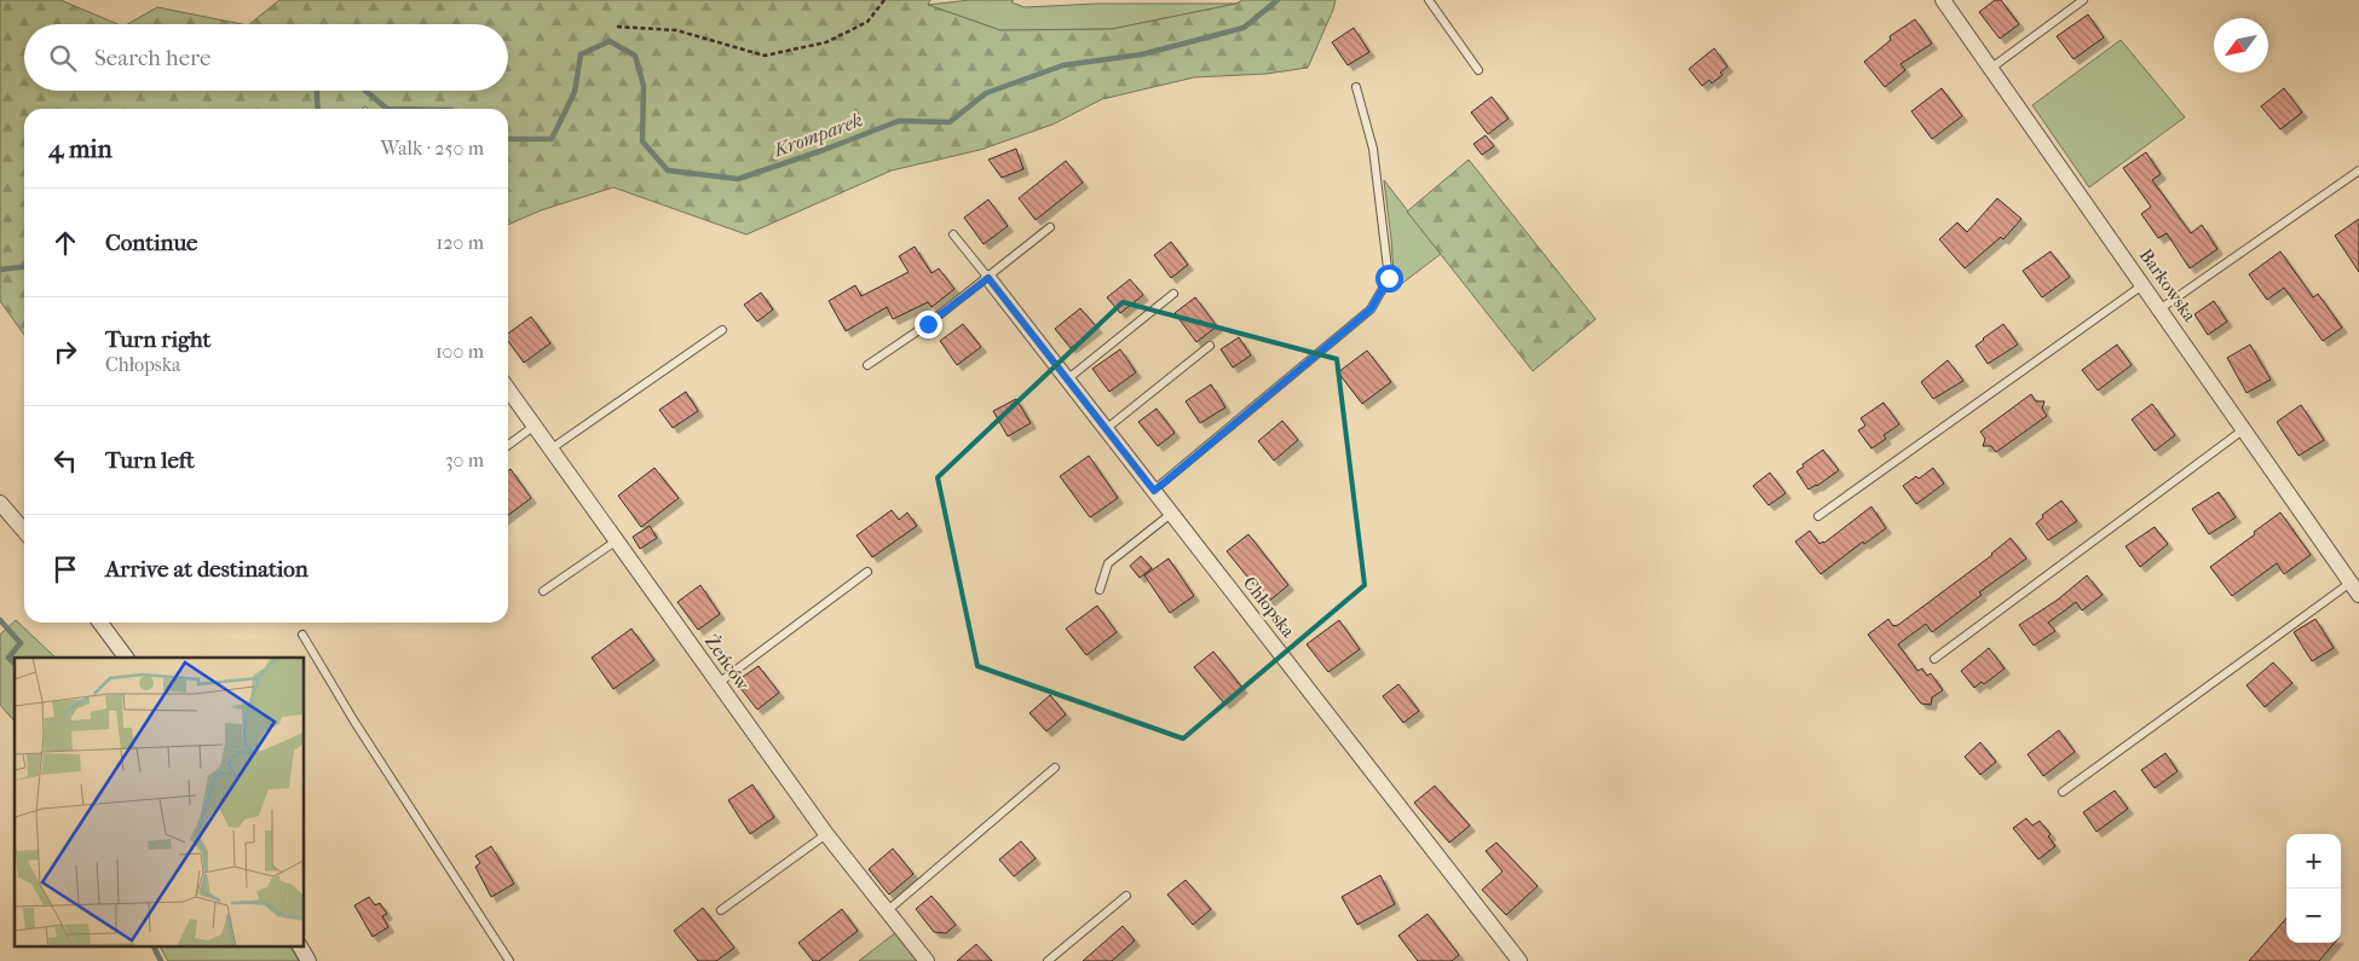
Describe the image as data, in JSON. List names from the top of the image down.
{
  "streets": {
    "street": ["Barkowska", "Chłopska", "Żeńców"]
  },
  "water": ["Kromparek"],
  "north": "bottom left",
  "page": {
    "search": "Search here",
    "heading": ["4 min", "Walk · 250 m"],
    "list": [
      ["Continue", "120 m"],
      ["Turn right", "Chłopska", "100 m"],
      ["Turn left", "30 m"],
      "Arrive at destination"
    ],
    "map_buttons": ["+", "−"]
  }
}
